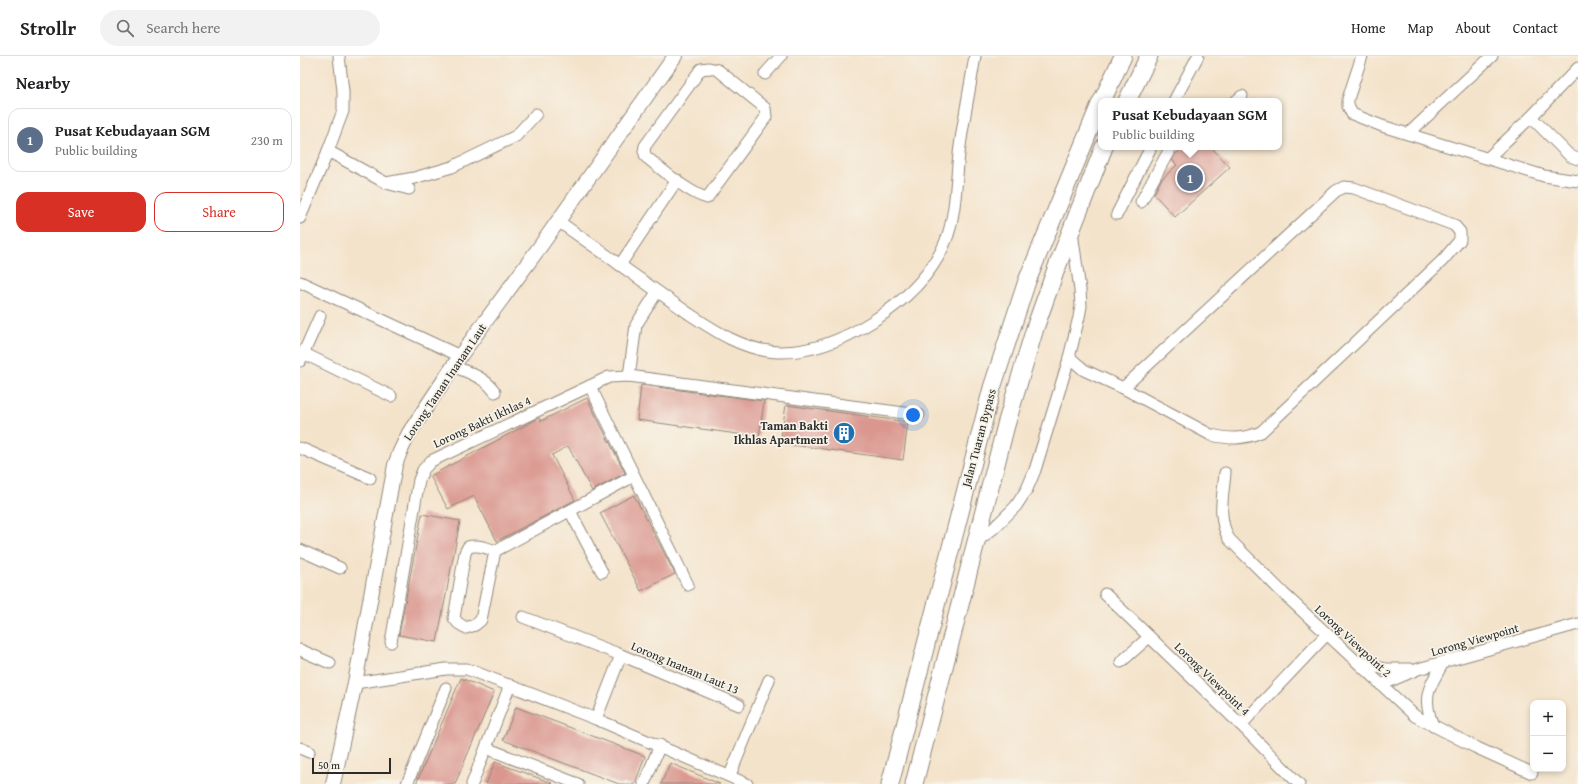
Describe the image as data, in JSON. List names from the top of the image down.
{
  "streets": {
    "highway": ["Jalan Tuaran Bypass"],
    "main road": ["Lorong Taman Inanam Laut"],
    "street": [
      "Lorong Bakti Ikhlas 4",
      "Lorong Viewpoint",
      "Lorong Viewpoint 2",
      "Lorong Inanam Laut 13",
      "Lorong Viewpoint 4"
    ]
  },
  "crossings": [
    ["Lorong Viewpoint", "Lorong Viewpoint 2"]
  ],
  "places": {
    "building": ["Taman Bakti Ikhlas Apartment"]
  },
  "scale_bar": "50 m",
  "page": {
    "header": "Strollr",
    "search": "Search here",
    "nav": [
      "Home",
      "Map",
      "About",
      "Contact"
    ],
    "heading": "Nearby",
    "popup": ["Pusat Kebudayaan SGM", "Public building"],
    "list": [
      {
        "mark": "1",
        "name": "Pusat Kebudayaan SGM",
        "note": "Public building",
        "value": "230 m"
      }
    ],
    "pins": "1",
    "buttons": ["Save", "Share"],
    "map_buttons": ["+", "−"],
    "scale": "50 m"
  }
}
